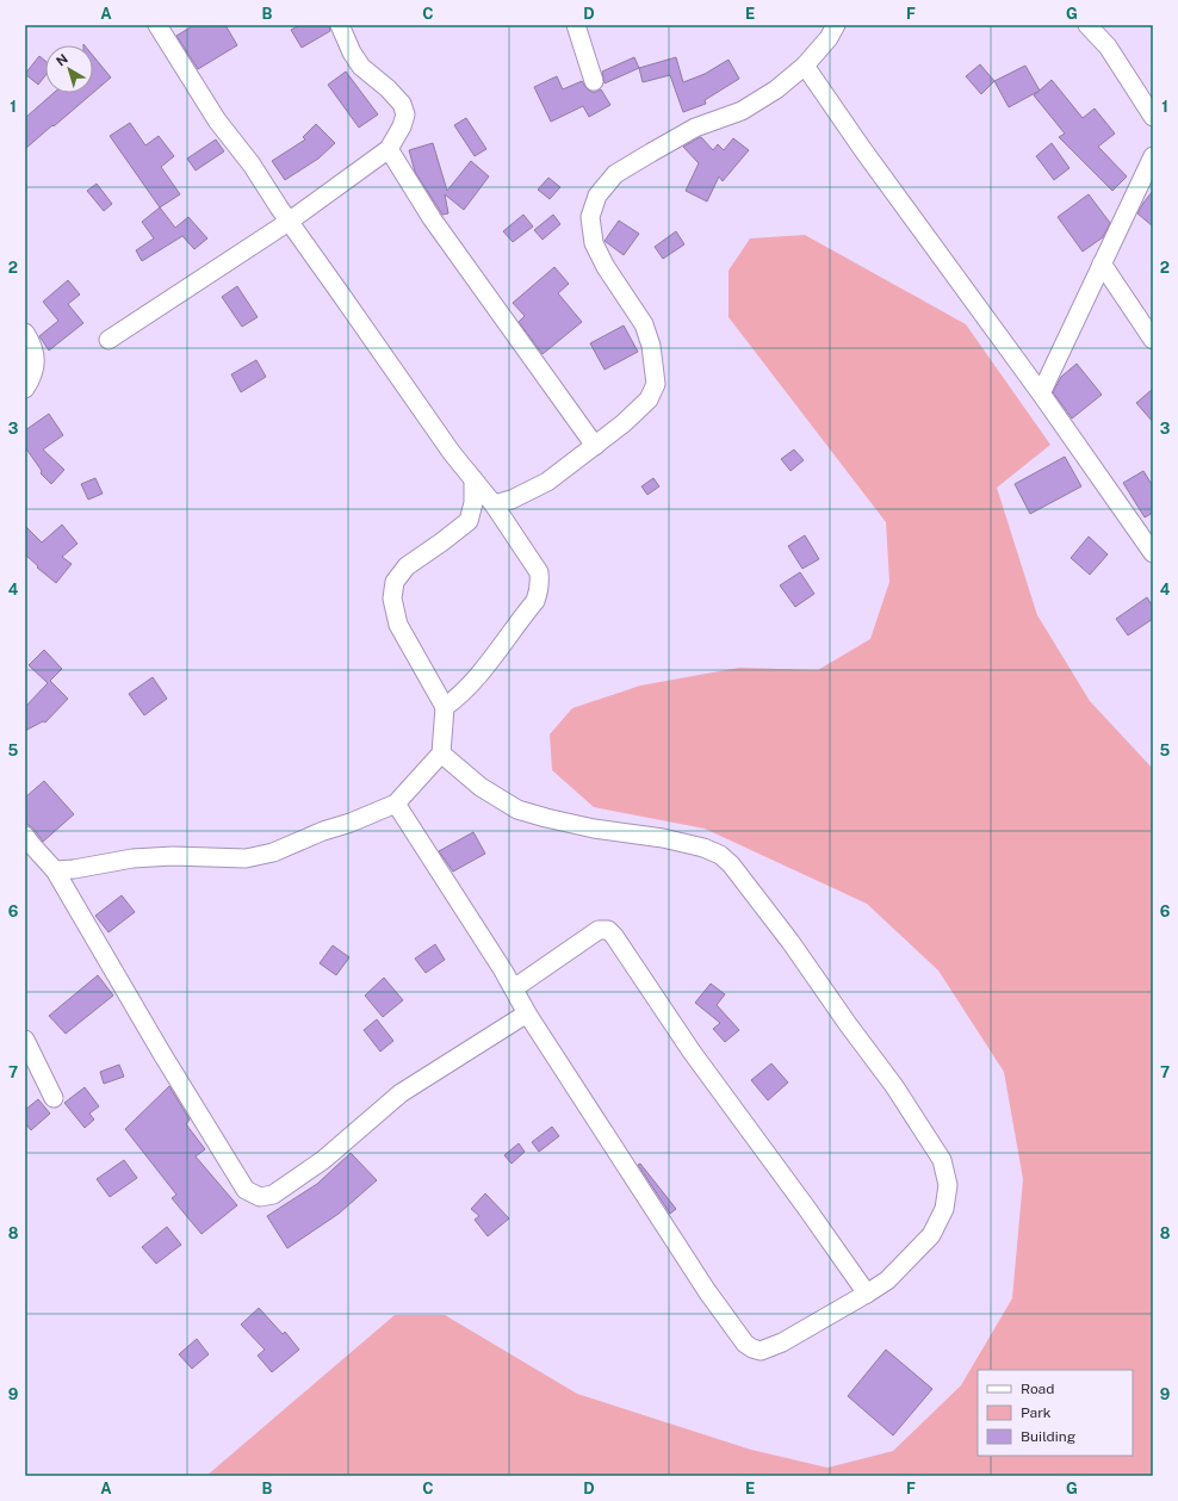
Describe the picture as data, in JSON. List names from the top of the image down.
{
  "legend": ["Road", "Park", "Building"],
  "north": "top left",
  "grid": {
    "columns": [
      "A",
      "B",
      "C",
      "D",
      "E",
      "F",
      "G"
    ],
    "rows": [
      "1",
      "2",
      "3",
      "4",
      "5",
      "6",
      "7",
      "8",
      "9"
    ]
  }
}
